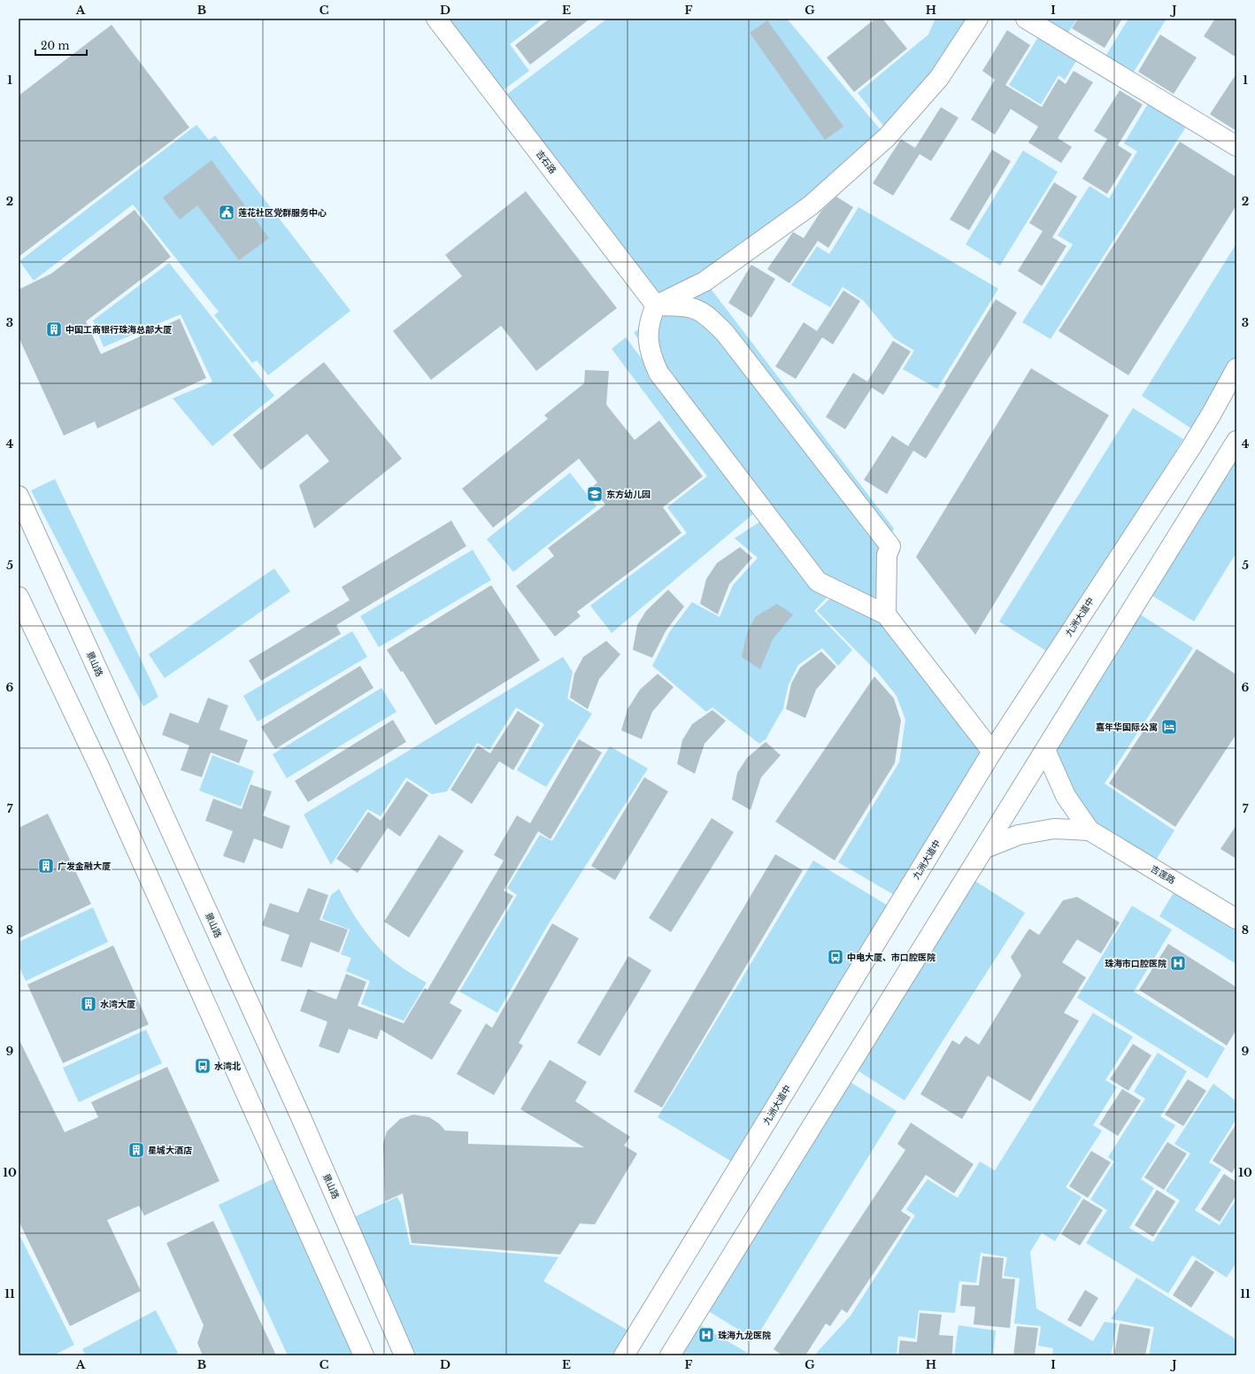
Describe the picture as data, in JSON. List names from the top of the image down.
{
  "streets": {
    "main road": [
      "吉石路",
      "九洲大道中",
      "景山路",
      "吉莲路"
    ]
  },
  "places": {
    "public building": ["莲花社区党群服务中心"],
    "building": [
      "中国工商银行珠海总部大厦",
      "广发金融大厦",
      "水湾大厦",
      "星城大酒店"
    ],
    "school or university": ["东方幼儿园"],
    "hotel": ["嘉年华国际公寓"],
    "bus stop": ["中电大厦、市口腔医院", "水湾北"],
    "hospital": ["珠海市口腔医院", "珠海九龙医院"]
  },
  "scale_bar": "20 m",
  "grid": {
    "columns": [
      "A",
      "B",
      "C",
      "D",
      "E",
      "F",
      "G",
      "H",
      "I",
      "J"
    ],
    "rows": [
      "1",
      "2",
      "3",
      "4",
      "5",
      "6",
      "7",
      "8",
      "9",
      "10",
      "11"
    ]
  }
}
